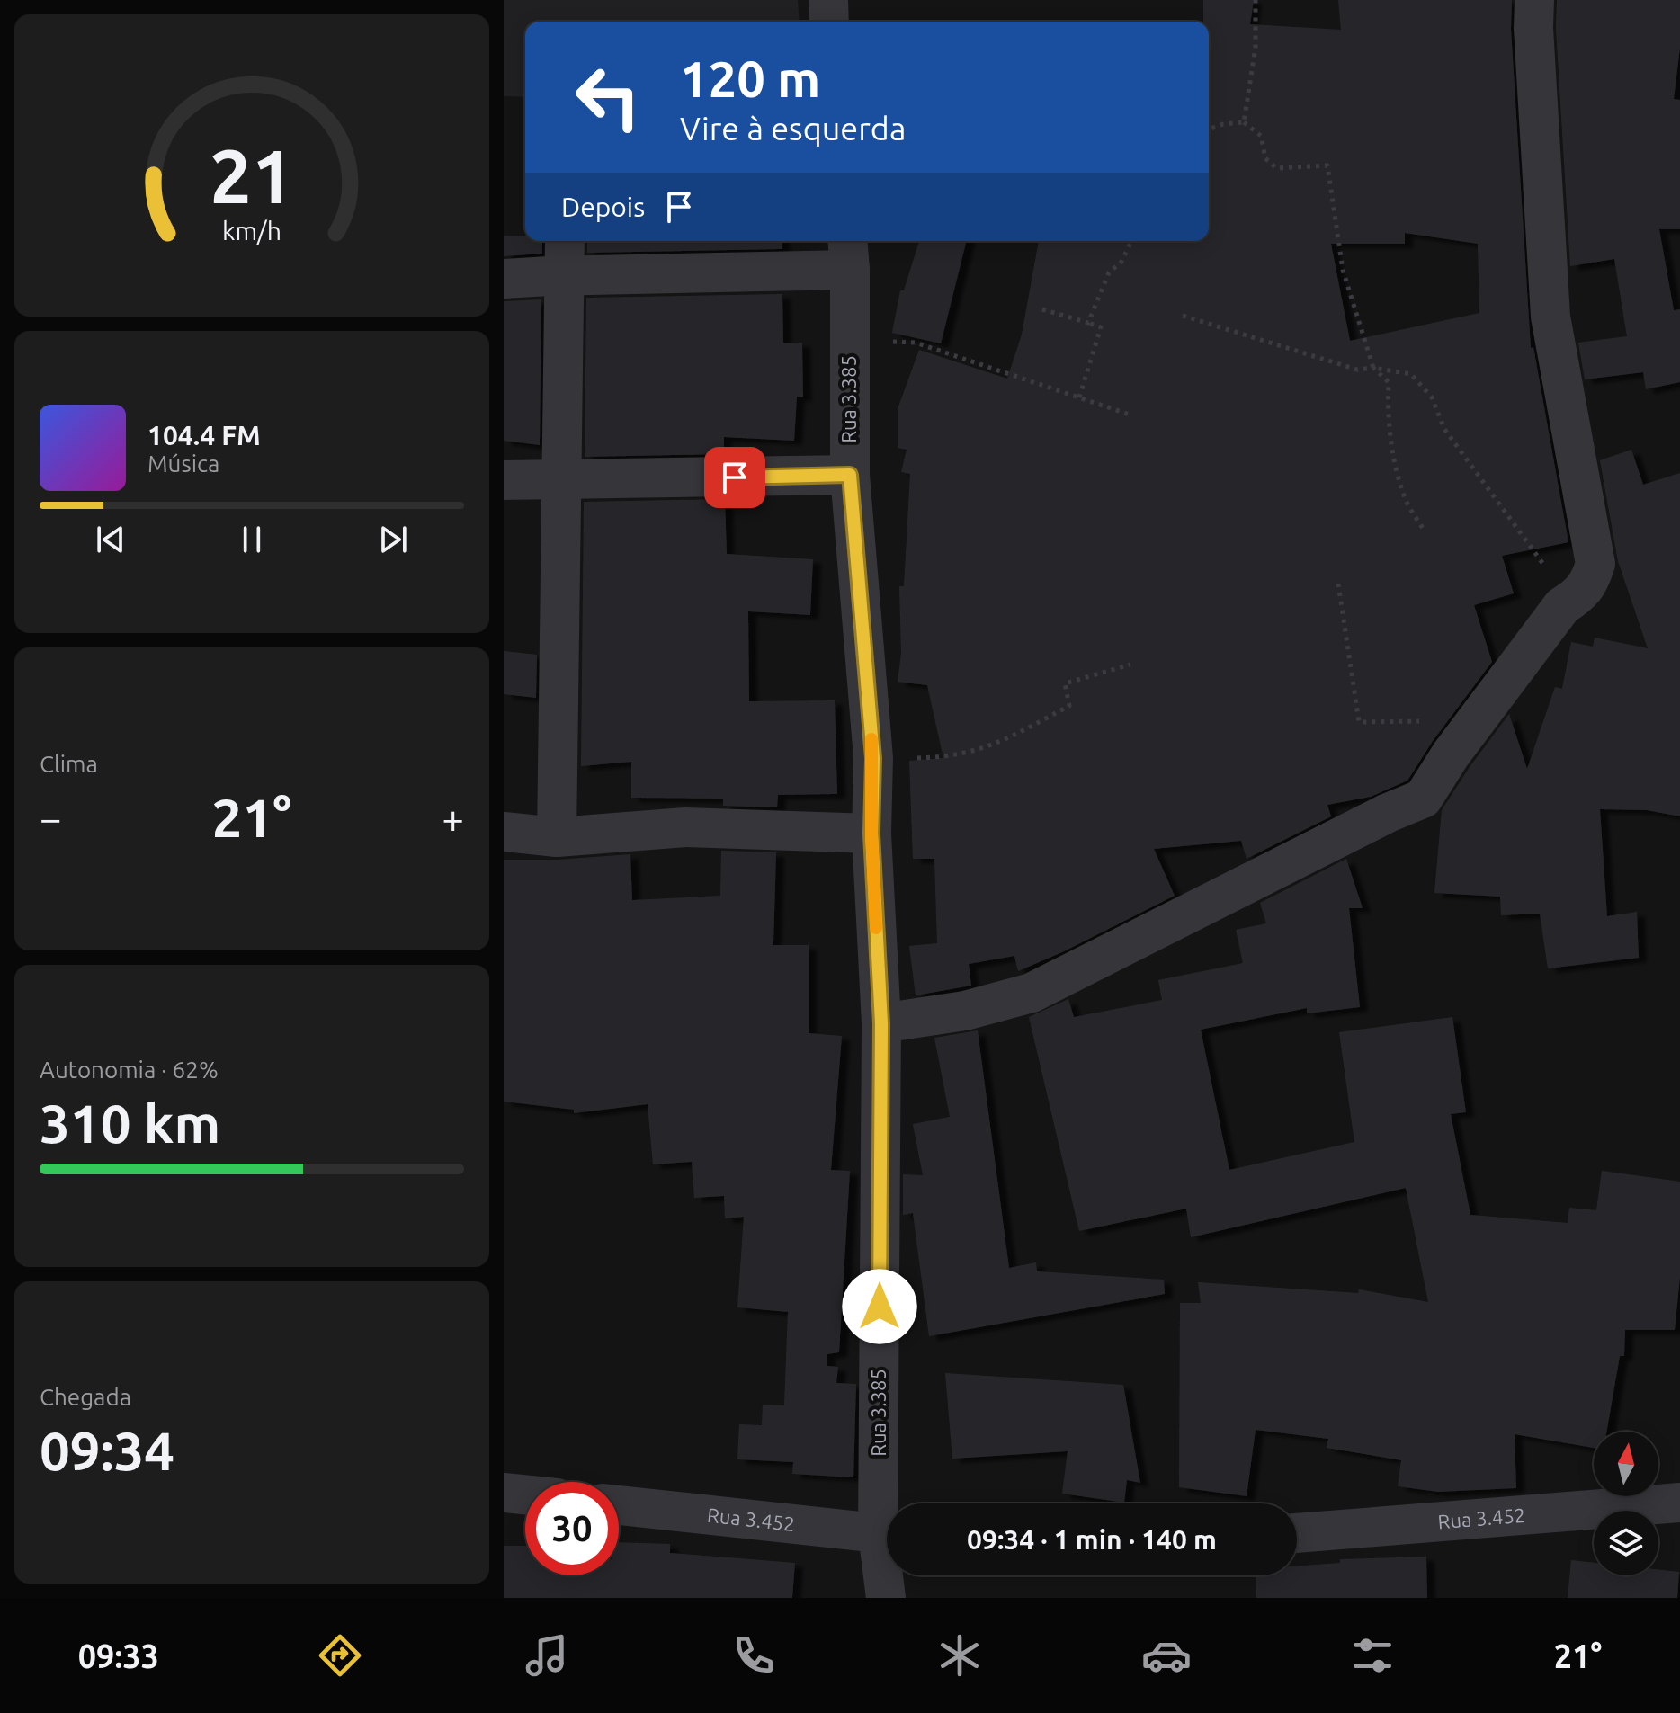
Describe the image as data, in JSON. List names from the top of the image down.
{
  "streets": {
    "street": ["Rua 3.385", "Rua 3.452"]
  },
  "north": "top",
  "page": {
    "turn": ["120 m", "Vire à esquerda"],
    "then": "Depois",
    "song": ["104.4 FM", "Música"],
    "tile": [
      "Clima",
      ["Autonomia · 62%", "310 km"],
      ["Chegada", "09:34"]
    ],
    "heat": ["−", "21°", "+"],
    "limit": "30",
    "trip": "09:34 · 1 min · 140 m",
    "tabs": ["09:33", "21°"],
    "gauge": ["21", "km/h"]
  }
}
